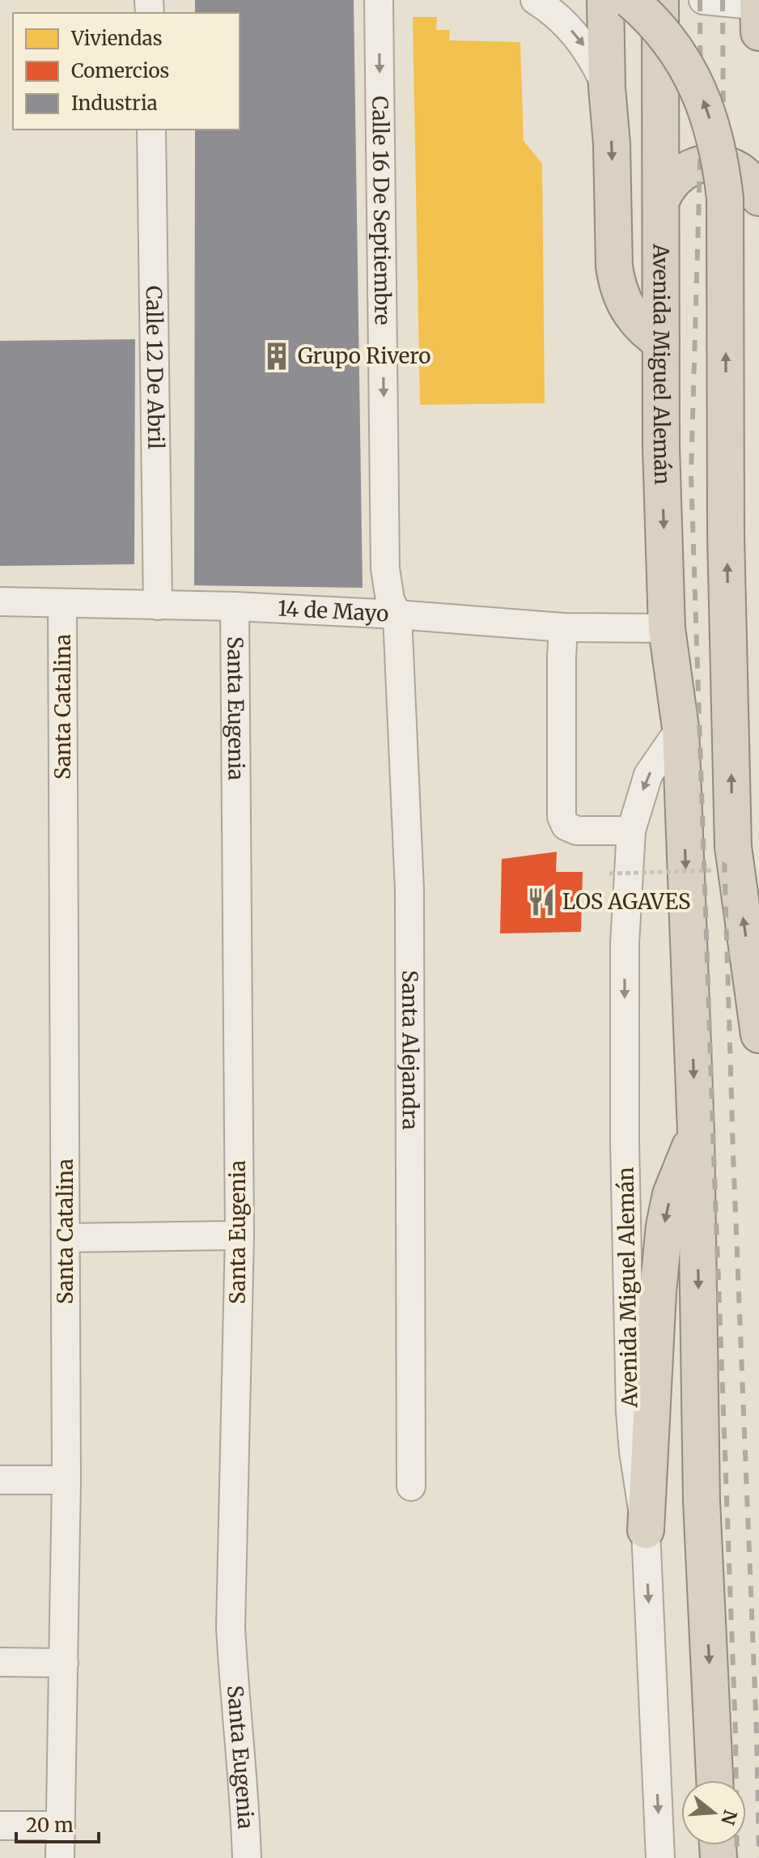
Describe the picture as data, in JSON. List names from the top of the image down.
{
  "streets": {
    "highway": ["Avenida Miguel Alemán"],
    "street": [
      "Calle 16 De Septiembre",
      "Calle 12 De Abril",
      "14 de Mayo",
      "Santa Catalina",
      "Santa Eugenia",
      "Santa Alejandra"
    ]
  },
  "crossings": [
    ["Calle 16 De Septiembre", "14 de Mayo"],
    ["Calle 16 De Septiembre", "Santa Alejandra"],
    ["Avenida Miguel Alemán", "14 de Mayo"],
    ["Calle 12 De Abril", "14 de Mayo"],
    ["14 de Mayo", "Santa Catalina"],
    ["14 de Mayo", "Santa Eugenia"],
    ["14 de Mayo", "Santa Alejandra"]
  ],
  "one_way": ["Calle 16 De Septiembre"],
  "places": {
    "building": ["Grupo Rivero"],
    "restaurant": ["LOS AGAVES"]
  },
  "legend": ["Viviendas", "Comercios", "Industria"],
  "scale_bar": "20 m",
  "north": "right"
}
